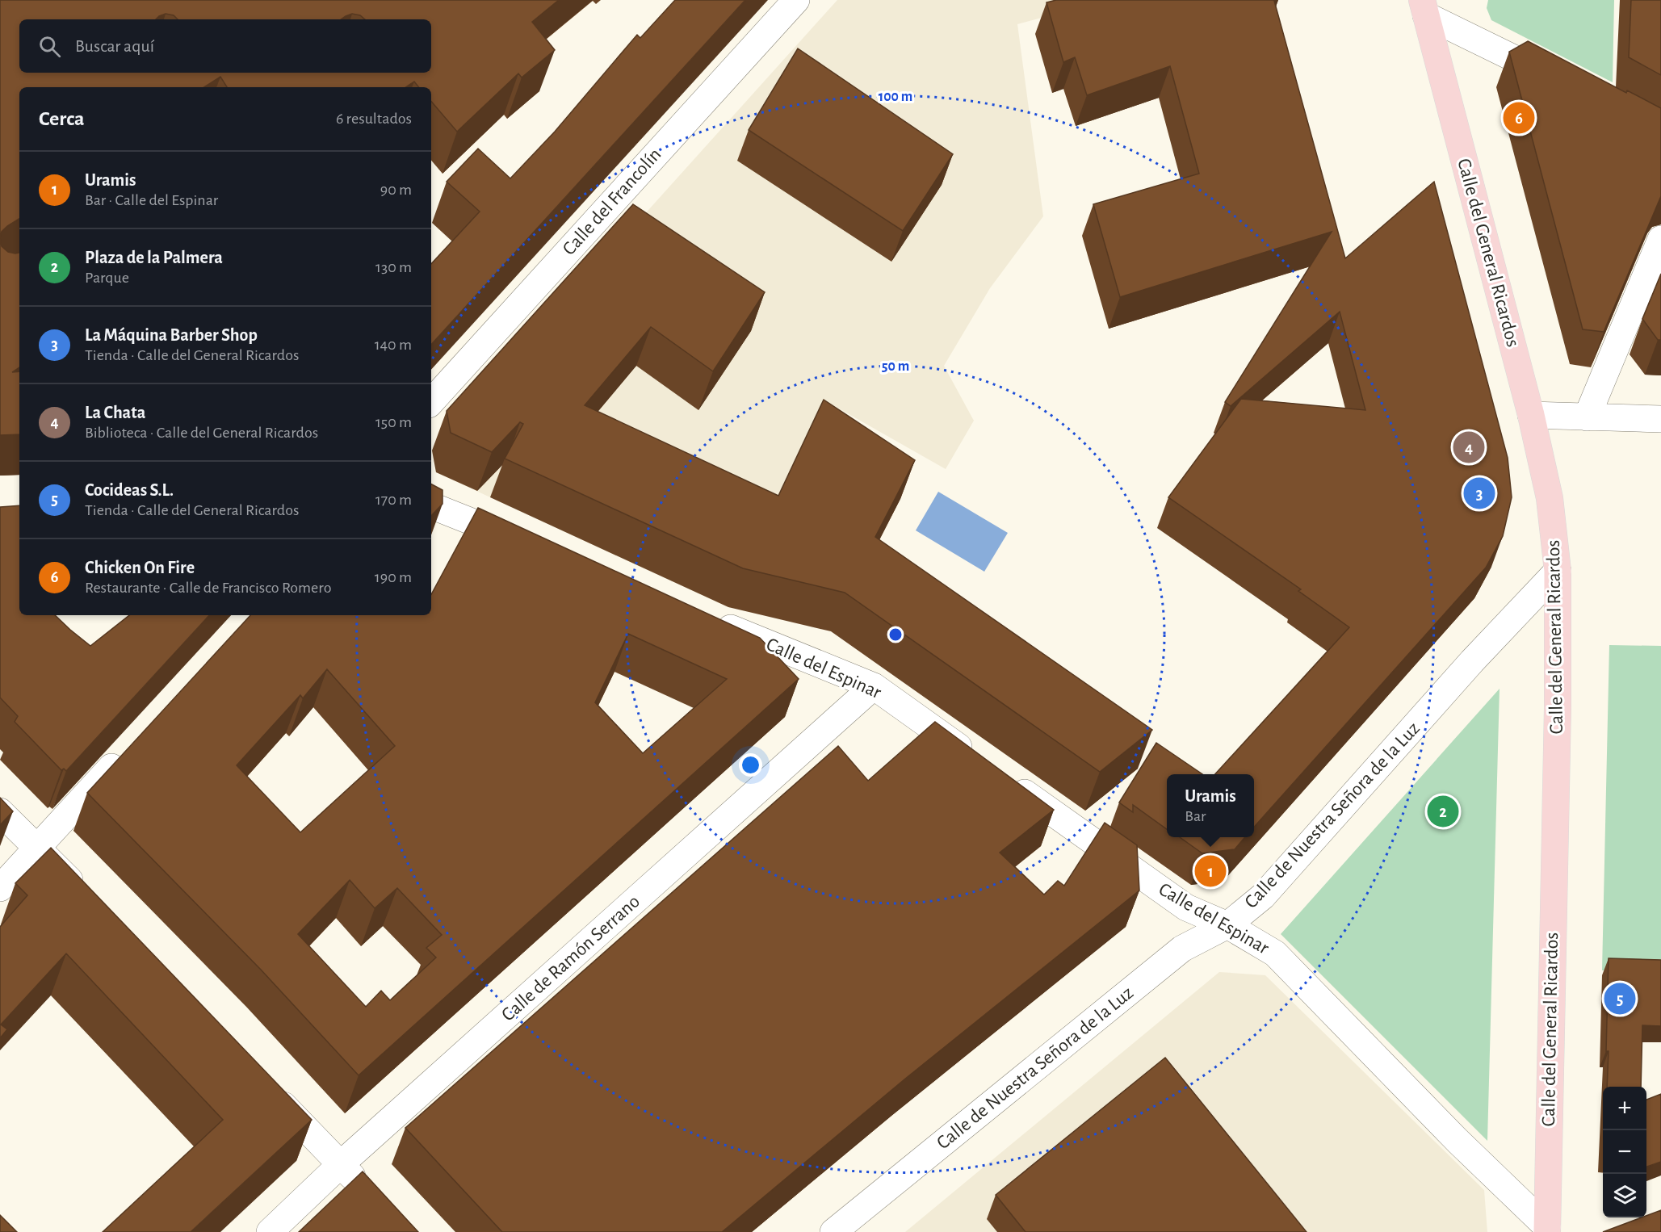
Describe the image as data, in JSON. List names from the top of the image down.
{
  "streets": {
    "main road": ["Calle del General Ricardos"],
    "street": [
      "Calle del Francolín",
      "Calle del Espinar",
      "Calle de Nuestra Señora de la Luz",
      "Calle de Ramón Serrano"
    ]
  },
  "crossings": [
    ["Calle del General Ricardos", "Calle del Espinar"],
    ["Calle del General Ricardos", "Calle de Nuestra Señora de la Luz"],
    ["Calle del Espinar", "Calle de Nuestra Señora de la Luz"],
    ["Calle del Espinar", "Calle de Ramón Serrano"]
  ],
  "page": {
    "search": "Buscar aquí",
    "heading": ["Cerca", "6 resultados"],
    "pins": [
      "6",
      "4",
      "3",
      "2",
      "1",
      "5"
    ],
    "list": [
      {
        "mark": "1",
        "name": "Uramis",
        "note": "Bar · Calle del Espinar",
        "value": "90 m"
      },
      {
        "mark": "2",
        "name": "Plaza de la Palmera",
        "note": "Parque",
        "value": "130 m"
      },
      {
        "mark": "3",
        "name": "La Máquina Barber Shop",
        "note": "Tienda · Calle del General Ricardos",
        "value": "140 m"
      },
      {
        "mark": "4",
        "name": "La Chata",
        "note": "Biblioteca · Calle del General Ricardos",
        "value": "150 m"
      },
      {
        "mark": "5",
        "name": "Cocideas S.L.",
        "note": "Tienda · Calle del General Ricardos",
        "value": "170 m"
      },
      {
        "mark": "6",
        "name": "Chicken On Fire",
        "note": "Restaurante · Calle de Francisco Romero",
        "value": "190 m"
      }
    ],
    "popup": ["Uramis", "Bar"],
    "map_buttons": ["+", "−"]
  },
  "rings": ["100 m", "50 m"]
}
